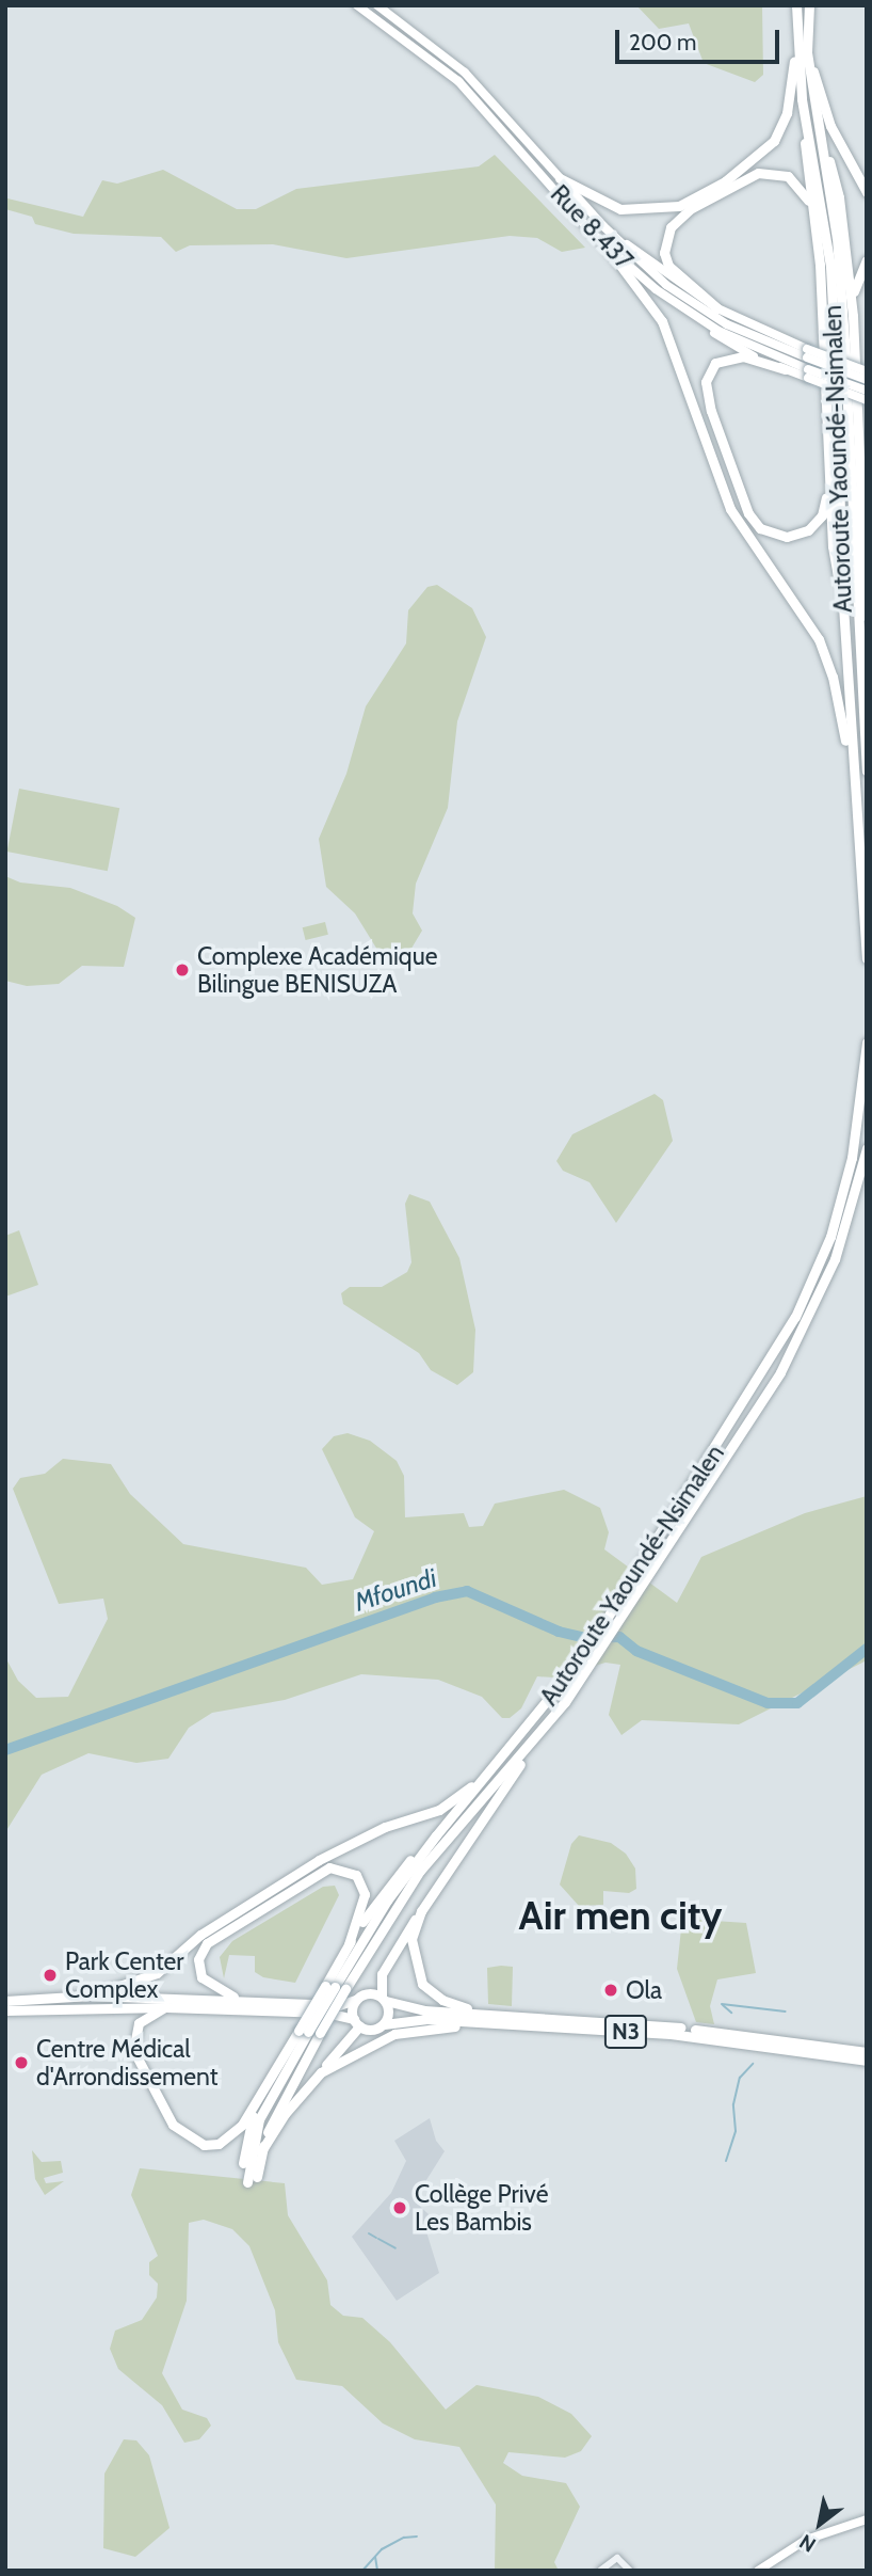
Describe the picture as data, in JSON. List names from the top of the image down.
{
  "streets": {
    "highway": ["Autoroute Yaoundé-Nsimalen", "N3"],
    "main road": ["Rue 8.437"]
  },
  "districts": ["Air men city"],
  "water": ["Mfoundi"],
  "places": [
    "Complexe Académique Bilingue BENISUZA",
    "Park Center Complex",
    "Ola",
    "Centre Médical d'Arrondissement",
    "Collège Privé Les Bambis"
  ],
  "scale_bar": "200 m",
  "north": "bottom left"
}
